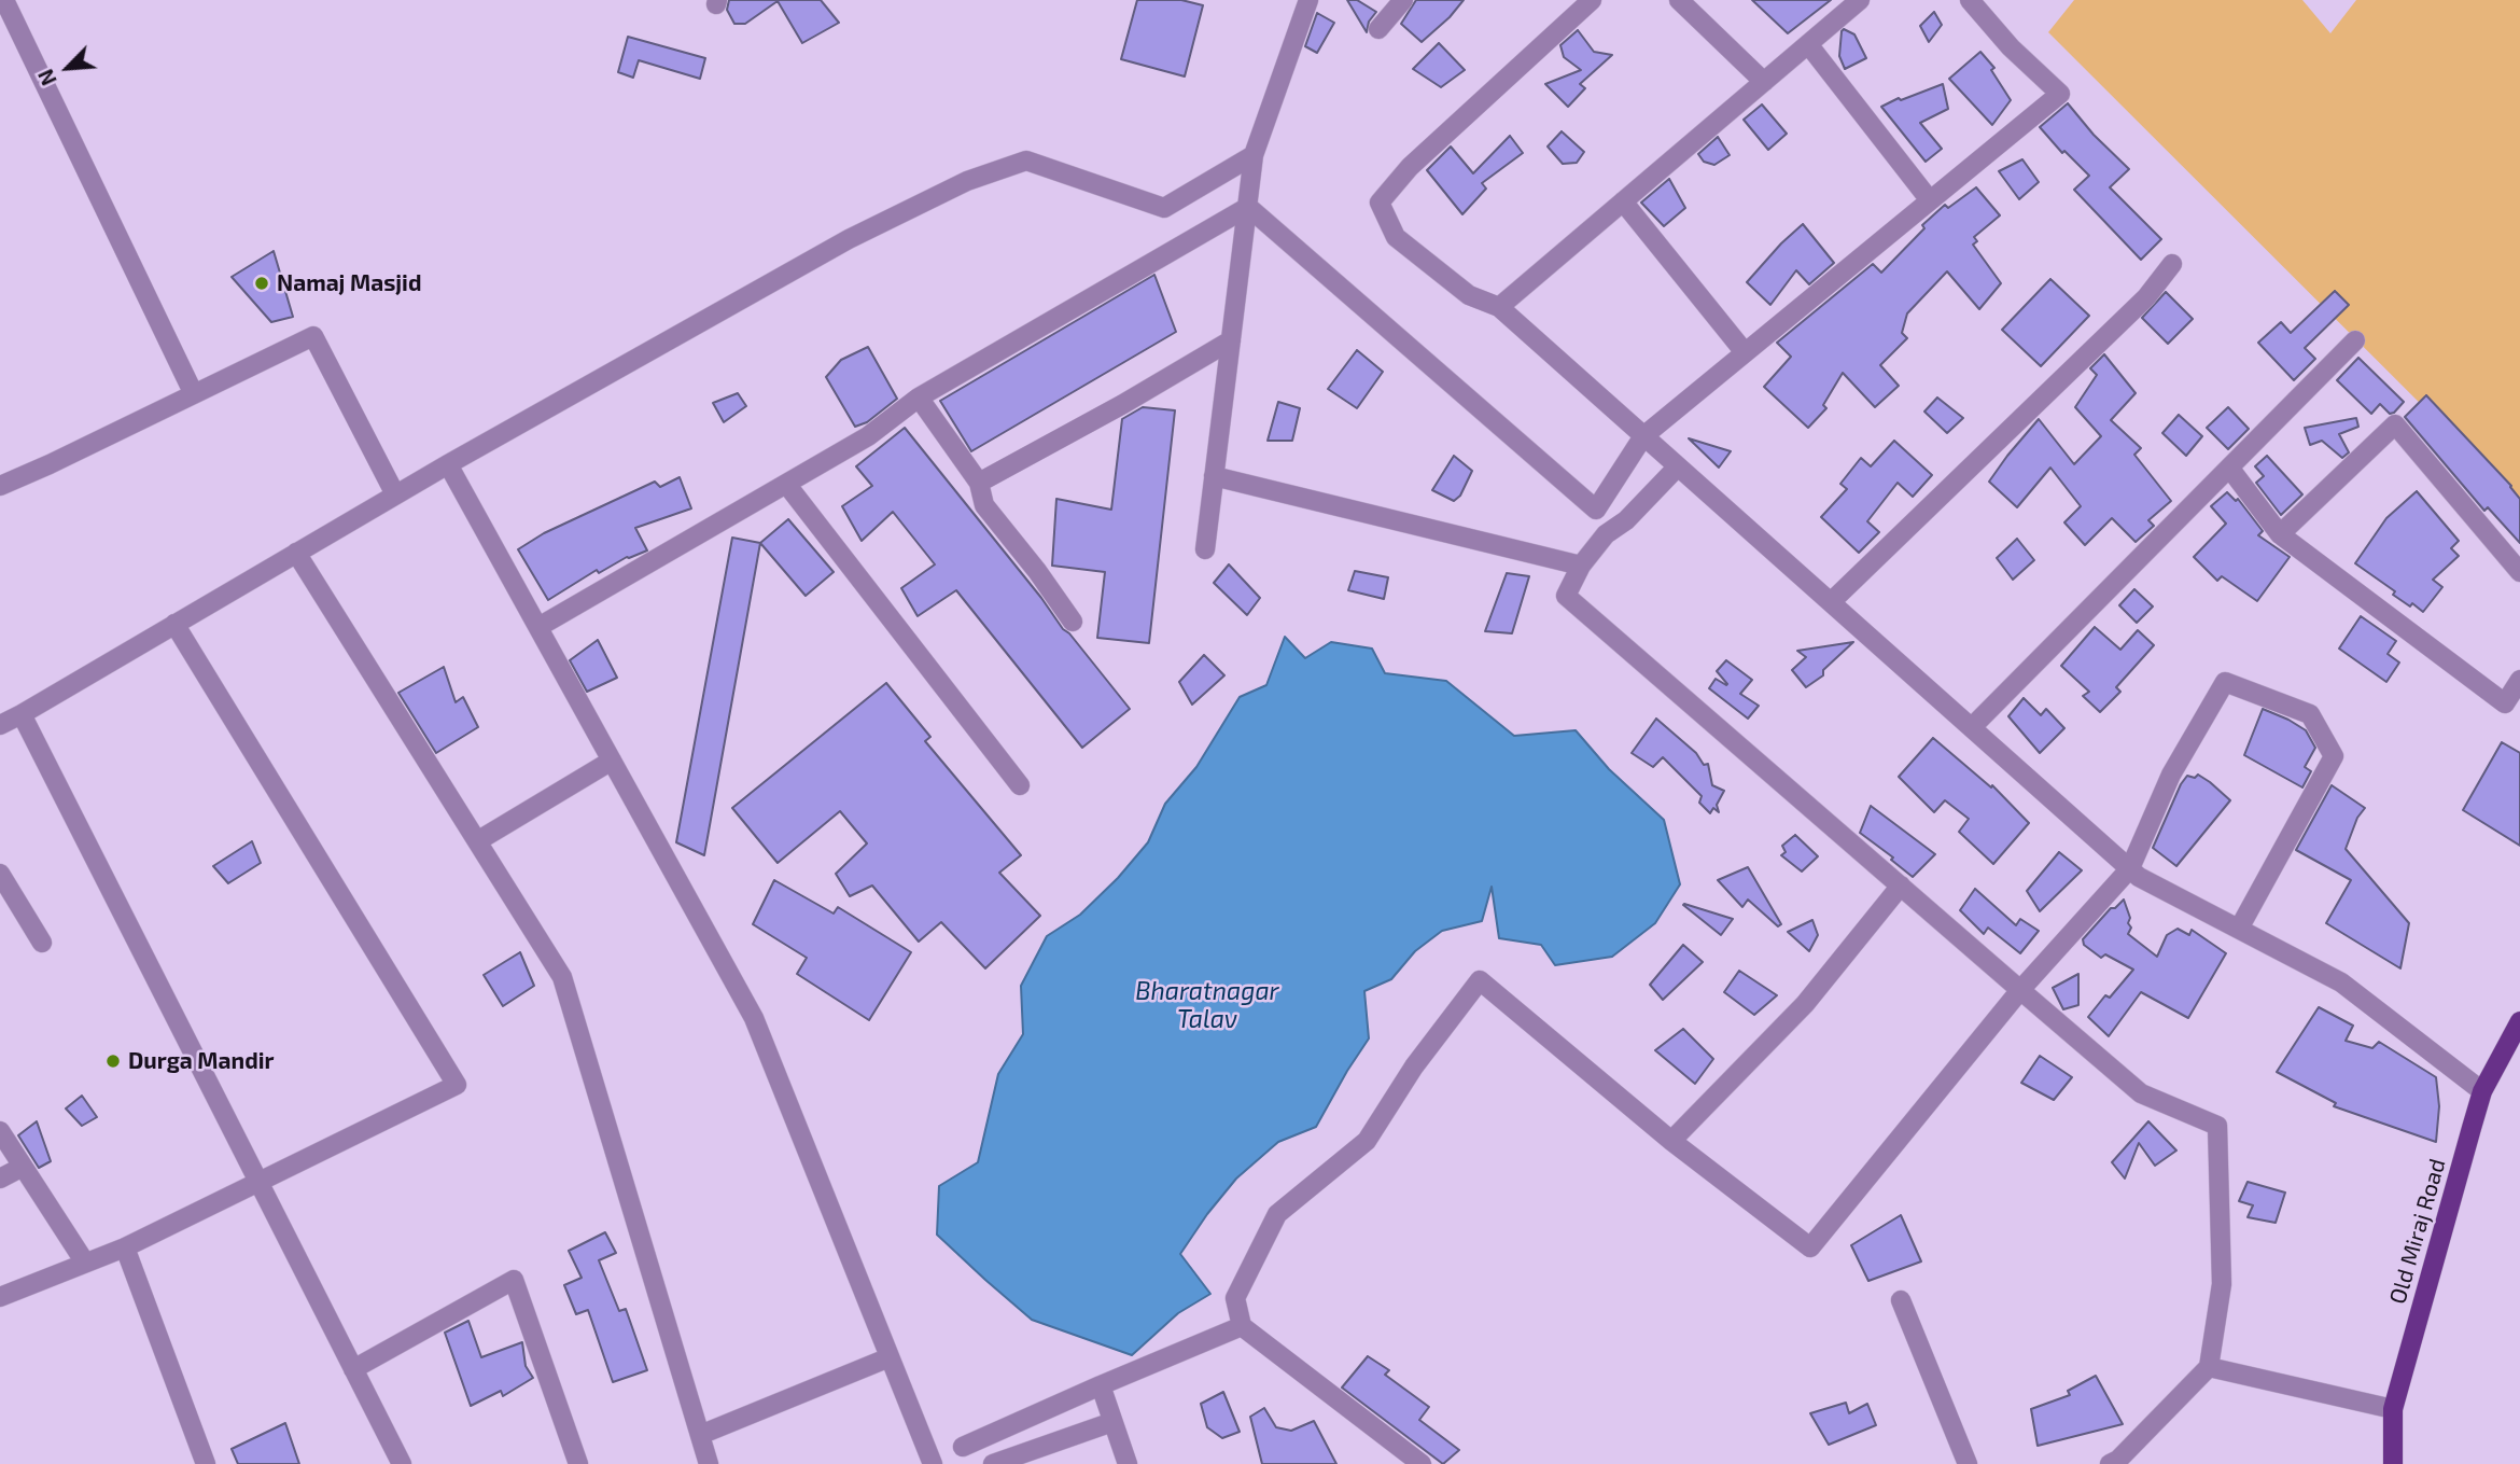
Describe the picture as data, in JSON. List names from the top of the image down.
{
  "streets": {
    "main road": ["Old Miraj Road"]
  },
  "water": ["Bharatnagar Talav"],
  "places": ["Namaj Masjid", "Durga Mandir"],
  "north": "bottom left"
}
